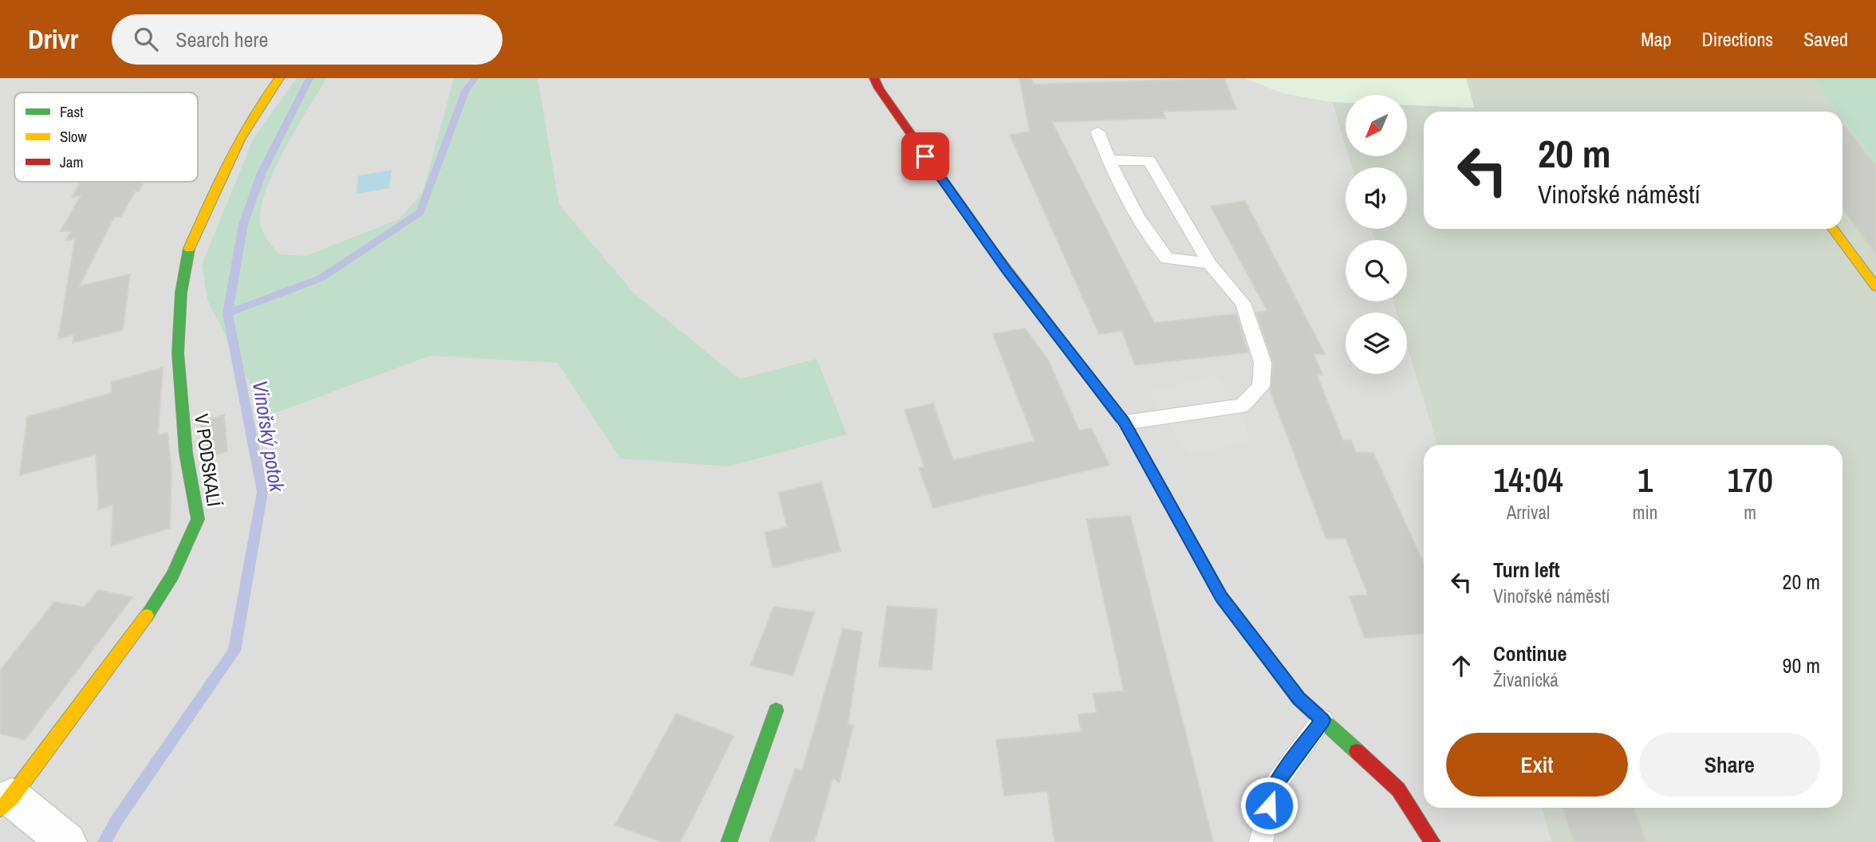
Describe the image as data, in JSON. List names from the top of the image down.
{
  "streets": {
    "street": ["V PODSKALÍ"]
  },
  "water": ["Vinořský potok"],
  "legend": ["Fast", "Slow", "Jam"],
  "north": "bottom left",
  "page": {
    "header": "Drivr",
    "search": "Search here",
    "nav": ["Map", "Directions", "Saved"],
    "turn": ["20 m", "Vinořské náměstí"],
    "eta": [
      "14:04",
      "Arrival",
      "1",
      "min",
      "170",
      "m"
    ],
    "list": [
      {
        "name": "Turn left",
        "note": "Vinořské náměstí",
        "value": "20 m"
      },
      {
        "name": "Continue",
        "note": "Živanická",
        "value": "90 m"
      }
    ],
    "buttons": ["Exit", "Share"]
  }
}
